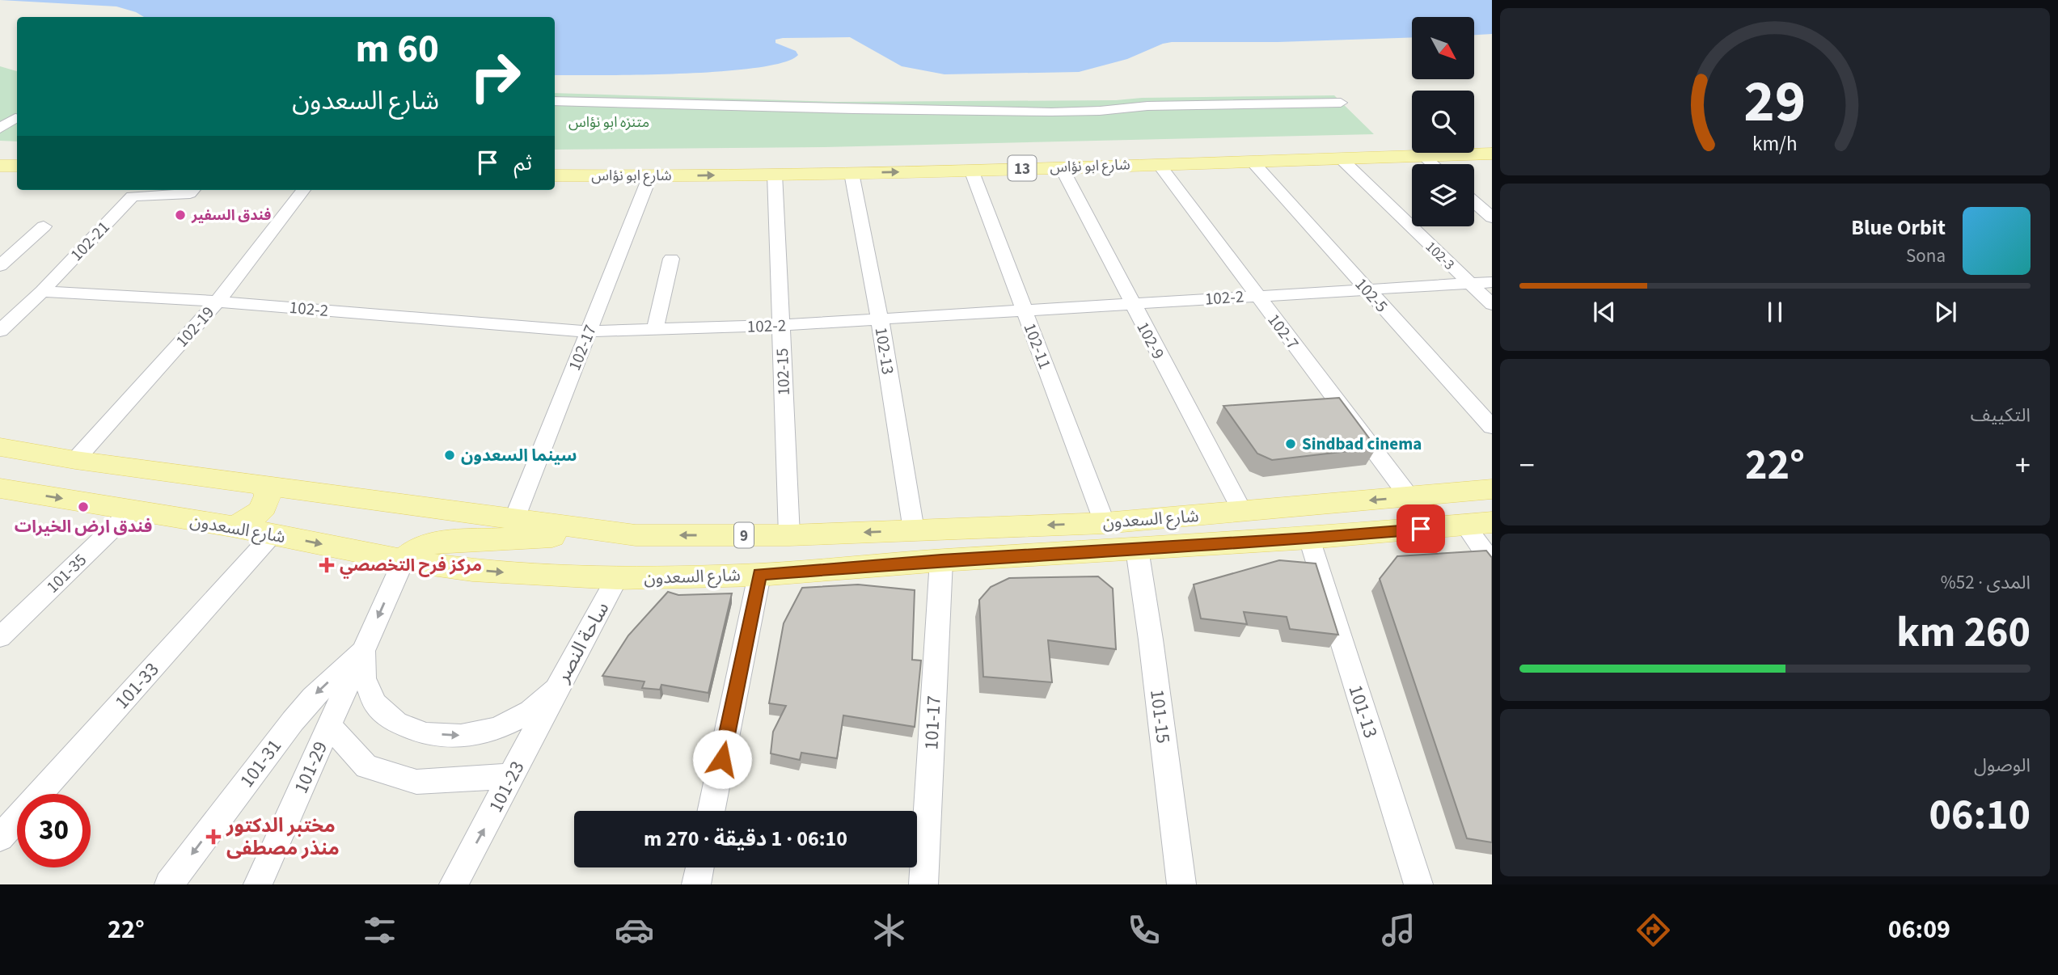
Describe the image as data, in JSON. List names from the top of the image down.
{
  "streets": {
    "main road": [
      "شارع ابو نؤاس",
      "13",
      "شارع السعدون",
      "9"
    ],
    "street": [
      "102-21",
      "102-3",
      "102-5",
      "102-2",
      "102-19",
      "102-7",
      "102-9",
      "102-11",
      "102-17",
      "102-13",
      "102-15",
      "101-35",
      "ساحة النصر",
      "101-33",
      "101-13",
      "101-15",
      "101-17",
      "101-31",
      "101-29",
      "101-23"
    ]
  },
  "crossings": [
    ["شارع ابو نؤاس", "102-3"],
    ["شارع ابو نؤاس", "102-5"],
    ["شارع ابو نؤاس", "102-7"],
    ["شارع ابو نؤاس", "102-9"],
    ["شارع ابو نؤاس", "102-11"],
    ["شارع ابو نؤاس", "102-17"],
    ["شارع ابو نؤاس", "102-13"],
    ["شارع ابو نؤاس", "102-15"],
    ["102-21", "102-2"],
    ["102-3", "102-2"],
    ["102-5", "102-2"],
    ["102-2", "102-19"],
    ["102-2", "102-7"],
    ["102-2", "102-9"],
    ["102-2", "102-11"],
    ["102-2", "102-17"],
    ["102-2", "102-13"],
    ["102-2", "102-15"],
    ["102-19", "شارع السعدون"],
    ["102-7", "شارع السعدون"],
    ["102-9", "شارع السعدون"],
    ["102-11", "شارع السعدون"],
    ["102-17", "شارع السعدون"],
    ["102-13", "شارع السعدون"],
    ["102-15", "شارع السعدون"],
    ["شارع السعدون", "101-35"],
    ["شارع السعدون", "ساحة النصر"],
    ["شارع السعدون", "101-33"],
    ["شارع السعدون", "101-13"],
    ["شارع السعدون", "101-15"],
    ["شارع السعدون", "101-17"],
    ["ساحة النصر", "101-31"],
    ["ساحة النصر", "101-29"],
    ["ساحة النصر", "101-23"],
    ["101-31", "101-29"]
  ],
  "one_way": ["101-31", "101-23"],
  "parks": ["متنزه ابو نؤاس"],
  "places": {
    "other": [
      "فندق السفير",
      "Sindbad cinema",
      "سينما السعدون",
      "فندق ارض الخيرات"
    ],
    "health": ["مركز فرح التخصصي", "مختبر الدكتور منذر مصطفى"]
  },
  "north": "bottom right",
  "page": {
    "turn": ["60 m", "شارع السعدون"],
    "then": "ثم",
    "song": ["Blue Orbit", "Sona"],
    "tile": [
      "التكييف",
      ["المدى · 52%", "260 km"],
      ["الوصول", "06:10"]
    ],
    "heat": ["−", "22°", "+"],
    "limit": "30",
    "trip": "06:10 · 1 دقيقة · 270 m",
    "tabs": ["06:09", "22°"],
    "gauge": ["29", "km/h"]
  }
}
